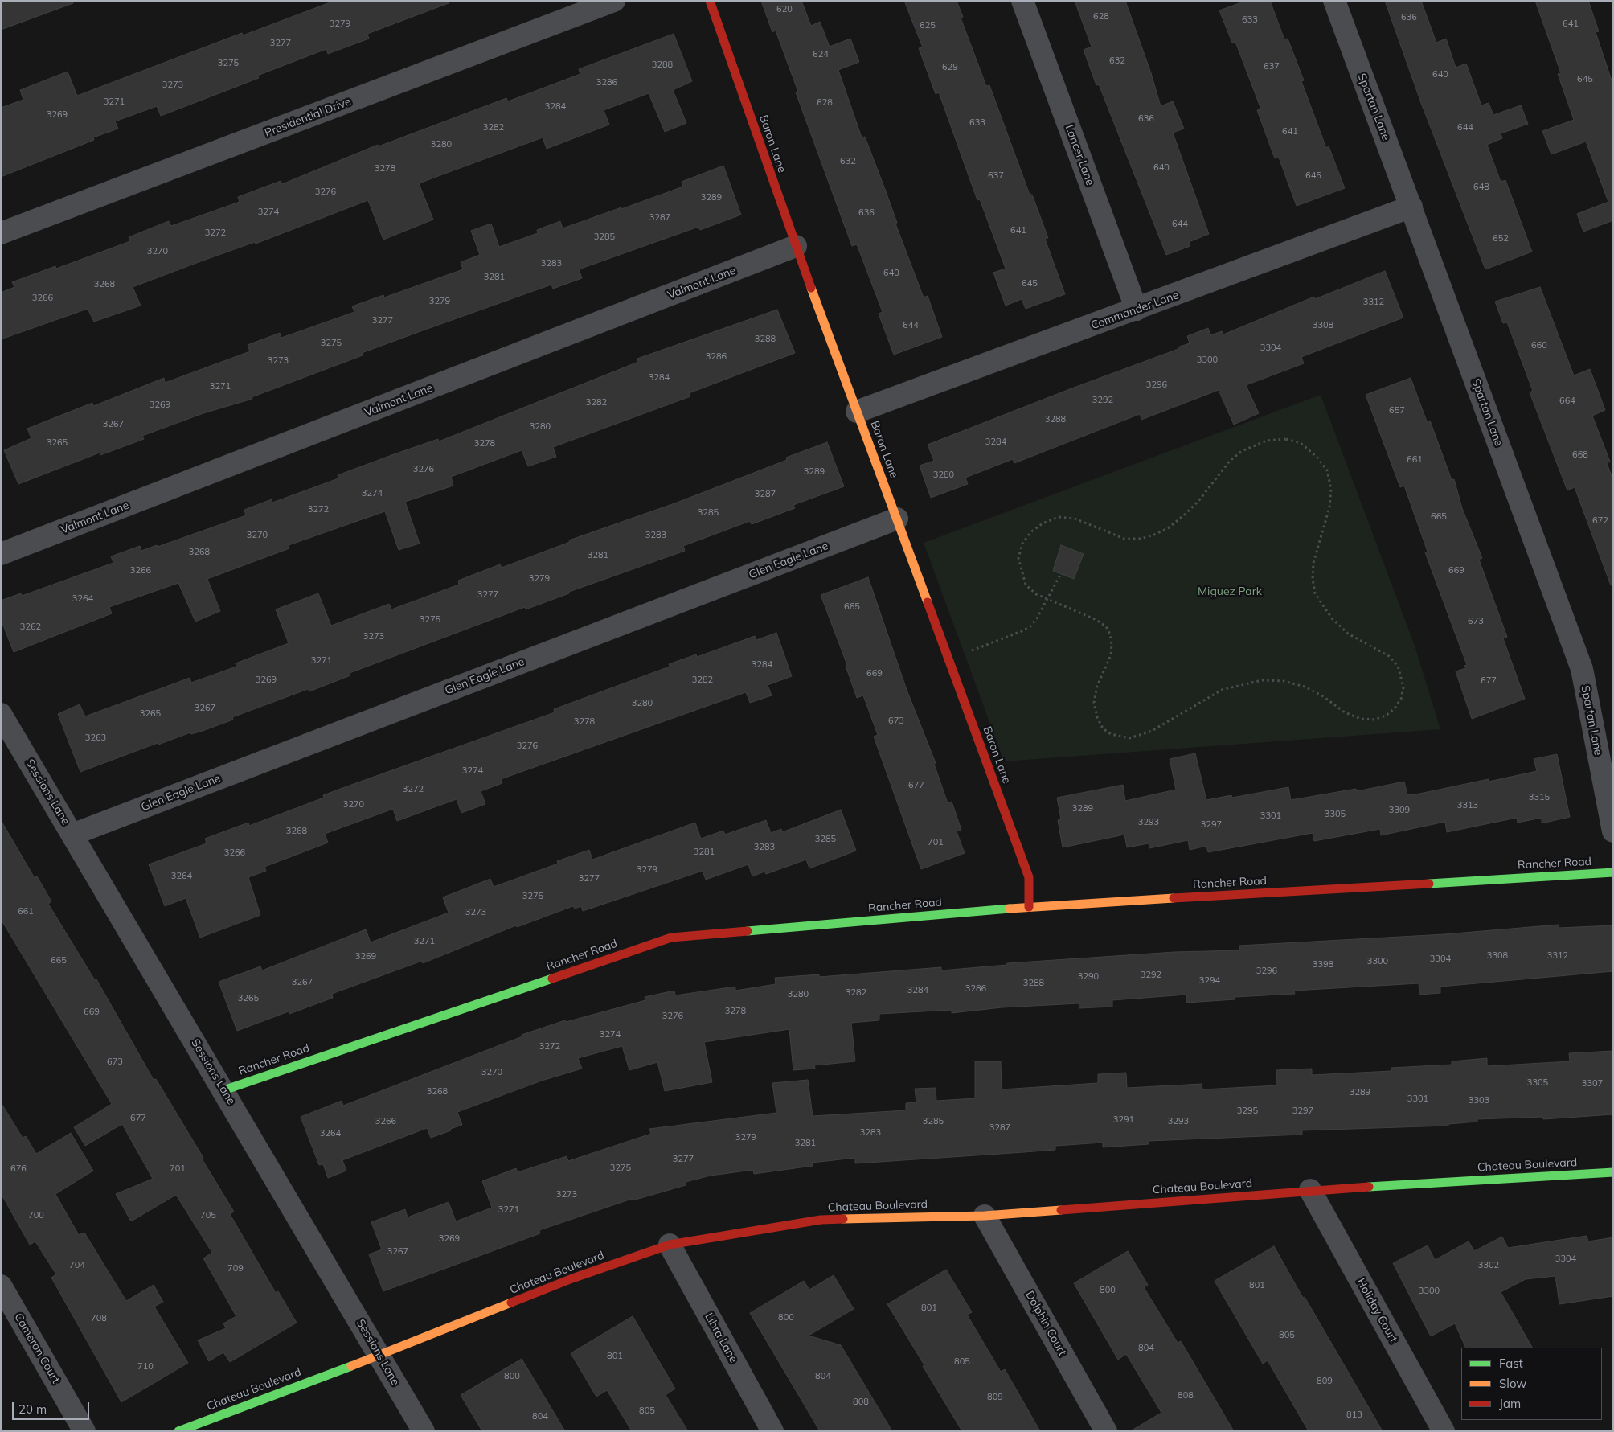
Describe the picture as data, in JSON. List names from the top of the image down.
{
  "streets": {
    "street": [
      "Spartan Lane",
      "Presidential Drive",
      "Baron Lane",
      "Lancer Lane",
      "Valmont Lane",
      "Commander Lane",
      "Glen Eagle Lane",
      "Sessions Lane",
      "Rancher Road",
      "Chateau Boulevard",
      "Holiday Court",
      "Dolphin Court",
      "Libra Lane",
      "Cameron Court"
    ]
  },
  "crossings": [
    ["Spartan Lane", "Commander Lane"],
    ["Baron Lane", "Valmont Lane"],
    ["Baron Lane", "Commander Lane"],
    ["Baron Lane", "Glen Eagle Lane"],
    ["Baron Lane", "Rancher Road"],
    ["Lancer Lane", "Commander Lane"],
    ["Glen Eagle Lane", "Sessions Lane"],
    ["Sessions Lane", "Rancher Road"],
    ["Sessions Lane", "Chateau Boulevard"],
    ["Chateau Boulevard", "Holiday Court"],
    ["Chateau Boulevard", "Dolphin Court"],
    ["Chateau Boulevard", "Libra Lane"]
  ],
  "parks": ["Miguez Park"],
  "house_numbers": [
    "620",
    "628",
    "636",
    "633",
    "3279",
    "641",
    "625",
    "3277",
    "624",
    "632",
    "3275",
    "3288",
    "637",
    "629",
    "640",
    "645",
    "3286",
    "3273",
    "3271",
    "628",
    "3284",
    "3269",
    "636",
    "633",
    "3282",
    "644",
    "641",
    "3280",
    "632",
    "640",
    "3278",
    "637",
    "645",
    "648",
    "3276",
    "3289",
    "3274",
    "636",
    "3287",
    "644",
    "641",
    "3272",
    "3285",
    "652",
    "3270",
    "3283",
    "640",
    "3281",
    "645",
    "3268",
    "3266",
    "3279",
    "3312",
    "3277",
    "644",
    "3308",
    "3288",
    "3275",
    "660",
    "3304",
    "3286",
    "3300",
    "3273",
    "3284",
    "3296",
    "3271",
    "3292",
    "664",
    "3282",
    "3269",
    "657",
    "3288",
    "3267",
    "3280",
    "3284",
    "3265",
    "3278",
    "668",
    "661",
    "3276",
    "3289",
    "3280",
    "3274",
    "3287",
    "3272",
    "3285",
    "665",
    "672",
    "3270",
    "3283",
    "3268",
    "3281",
    "3266",
    "669",
    "3279",
    "3277",
    "3264",
    "665",
    "3275",
    "673",
    "3262",
    "3273",
    "3271",
    "3284",
    "669",
    "3269",
    "3282",
    "677",
    "3280",
    "3267",
    "3265",
    "673",
    "3278",
    "3263",
    "3276",
    "3274",
    "677",
    "3272",
    "3315",
    "3270",
    "3313",
    "3289",
    "3309",
    "3305",
    "3301",
    "3293",
    "3297",
    "3268",
    "3285",
    "701",
    "3283",
    "3281",
    "3266",
    "3279",
    "3264",
    "3277",
    "3275",
    "661",
    "3273",
    "3271",
    "3308",
    "3312",
    "3269",
    "3304",
    "665",
    "3300",
    "3398",
    "3296",
    "3292",
    "3290",
    "3294",
    "3267",
    "3288",
    "3286",
    "3284",
    "3282",
    "3280",
    "3265",
    "3278",
    "669",
    "3276",
    "3274",
    "3272",
    "673",
    "3270",
    "3305",
    "3307",
    "3268",
    "3289",
    "3301",
    "3303",
    "3295",
    "3297",
    "677",
    "3291",
    "3266",
    "3285",
    "3293",
    "3287",
    "3283",
    "3264",
    "3279",
    "3281",
    "3277",
    "3275",
    "676",
    "701",
    "3273",
    "3271",
    "700",
    "705",
    "3269",
    "3267",
    "3304",
    "704",
    "3302",
    "709",
    "801",
    "800",
    "3300",
    "801",
    "800",
    "708",
    "805",
    "804",
    "801",
    "805",
    "710",
    "800",
    "804",
    "809",
    "808",
    "809",
    "808",
    "805",
    "813",
    "804"
  ],
  "legend": ["Fast", "Slow", "Jam"],
  "scale_bar": "20 m"
}
